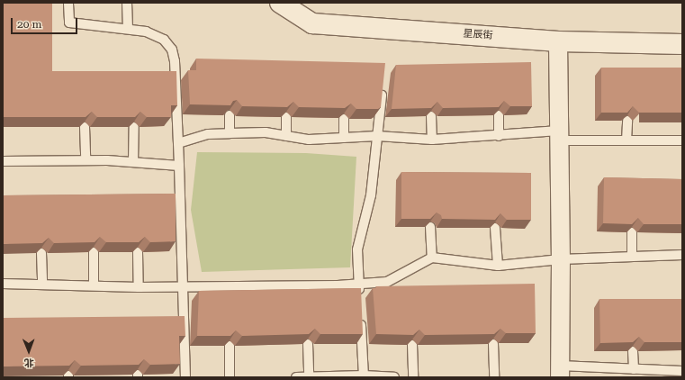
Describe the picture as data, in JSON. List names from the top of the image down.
{
  "streets": {
    "street": ["星辰街"]
  },
  "scale_bar": "20 m",
  "north": "bottom"
}
